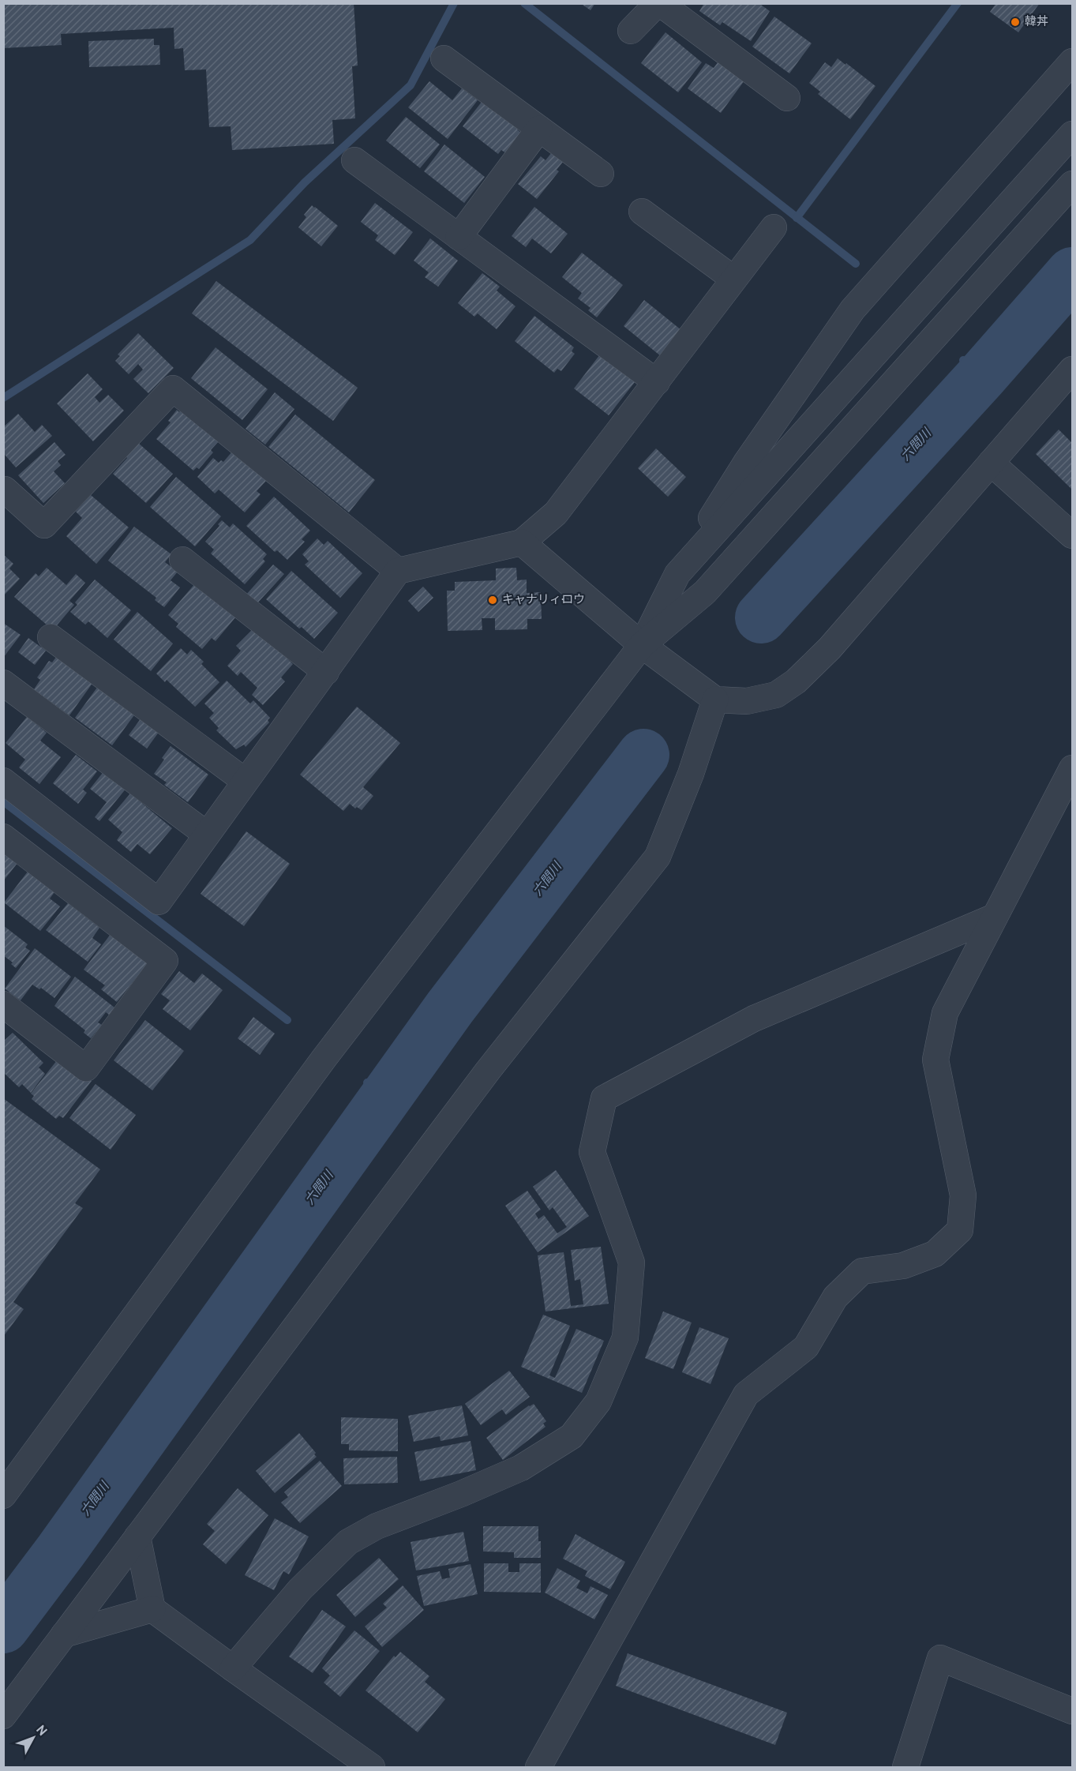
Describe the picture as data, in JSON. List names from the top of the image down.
{
  "water": ["六間川"],
  "places": ["韓丼", "キャナリィ·ロウ"],
  "north": "top right"
}
